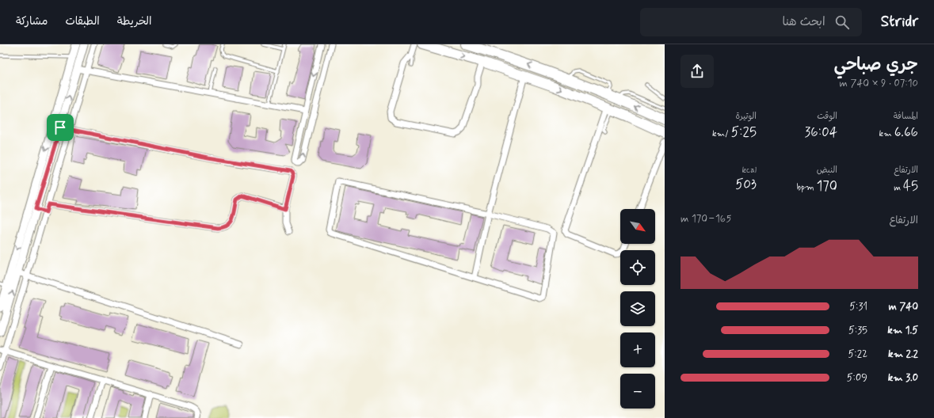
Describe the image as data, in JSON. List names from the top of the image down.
{
  "north": "bottom right",
  "page": {
    "header": "Stridr",
    "search": "ابحث هنا",
    "nav": ["الخريطة", "الطبقات", "مشاركة"],
    "heading": ["جري صباحي", "07:10 · 9 × 740 m"],
    "stats": [
      ["المسافة", "6.66 km"],
      ["الوقت", "36:04"],
      ["الوتيرة", "5:25 /km"],
      ["الارتفاع", "45 m"],
      ["النبض", "170 bpm"],
      ["kcal", "503"]
    ],
    "chart": ["الارتفاع", "165–170 m"],
    "map_buttons": ["+", "−"],
    "list": [
      {
        "name": "740 m",
        "note": "5:31"
      },
      {
        "name": "1.5 km",
        "note": "5:35"
      },
      {
        "name": "2.2 km",
        "note": "5:22"
      },
      {
        "name": "3.0 km",
        "note": "5:09"
      }
    ]
  }
}
